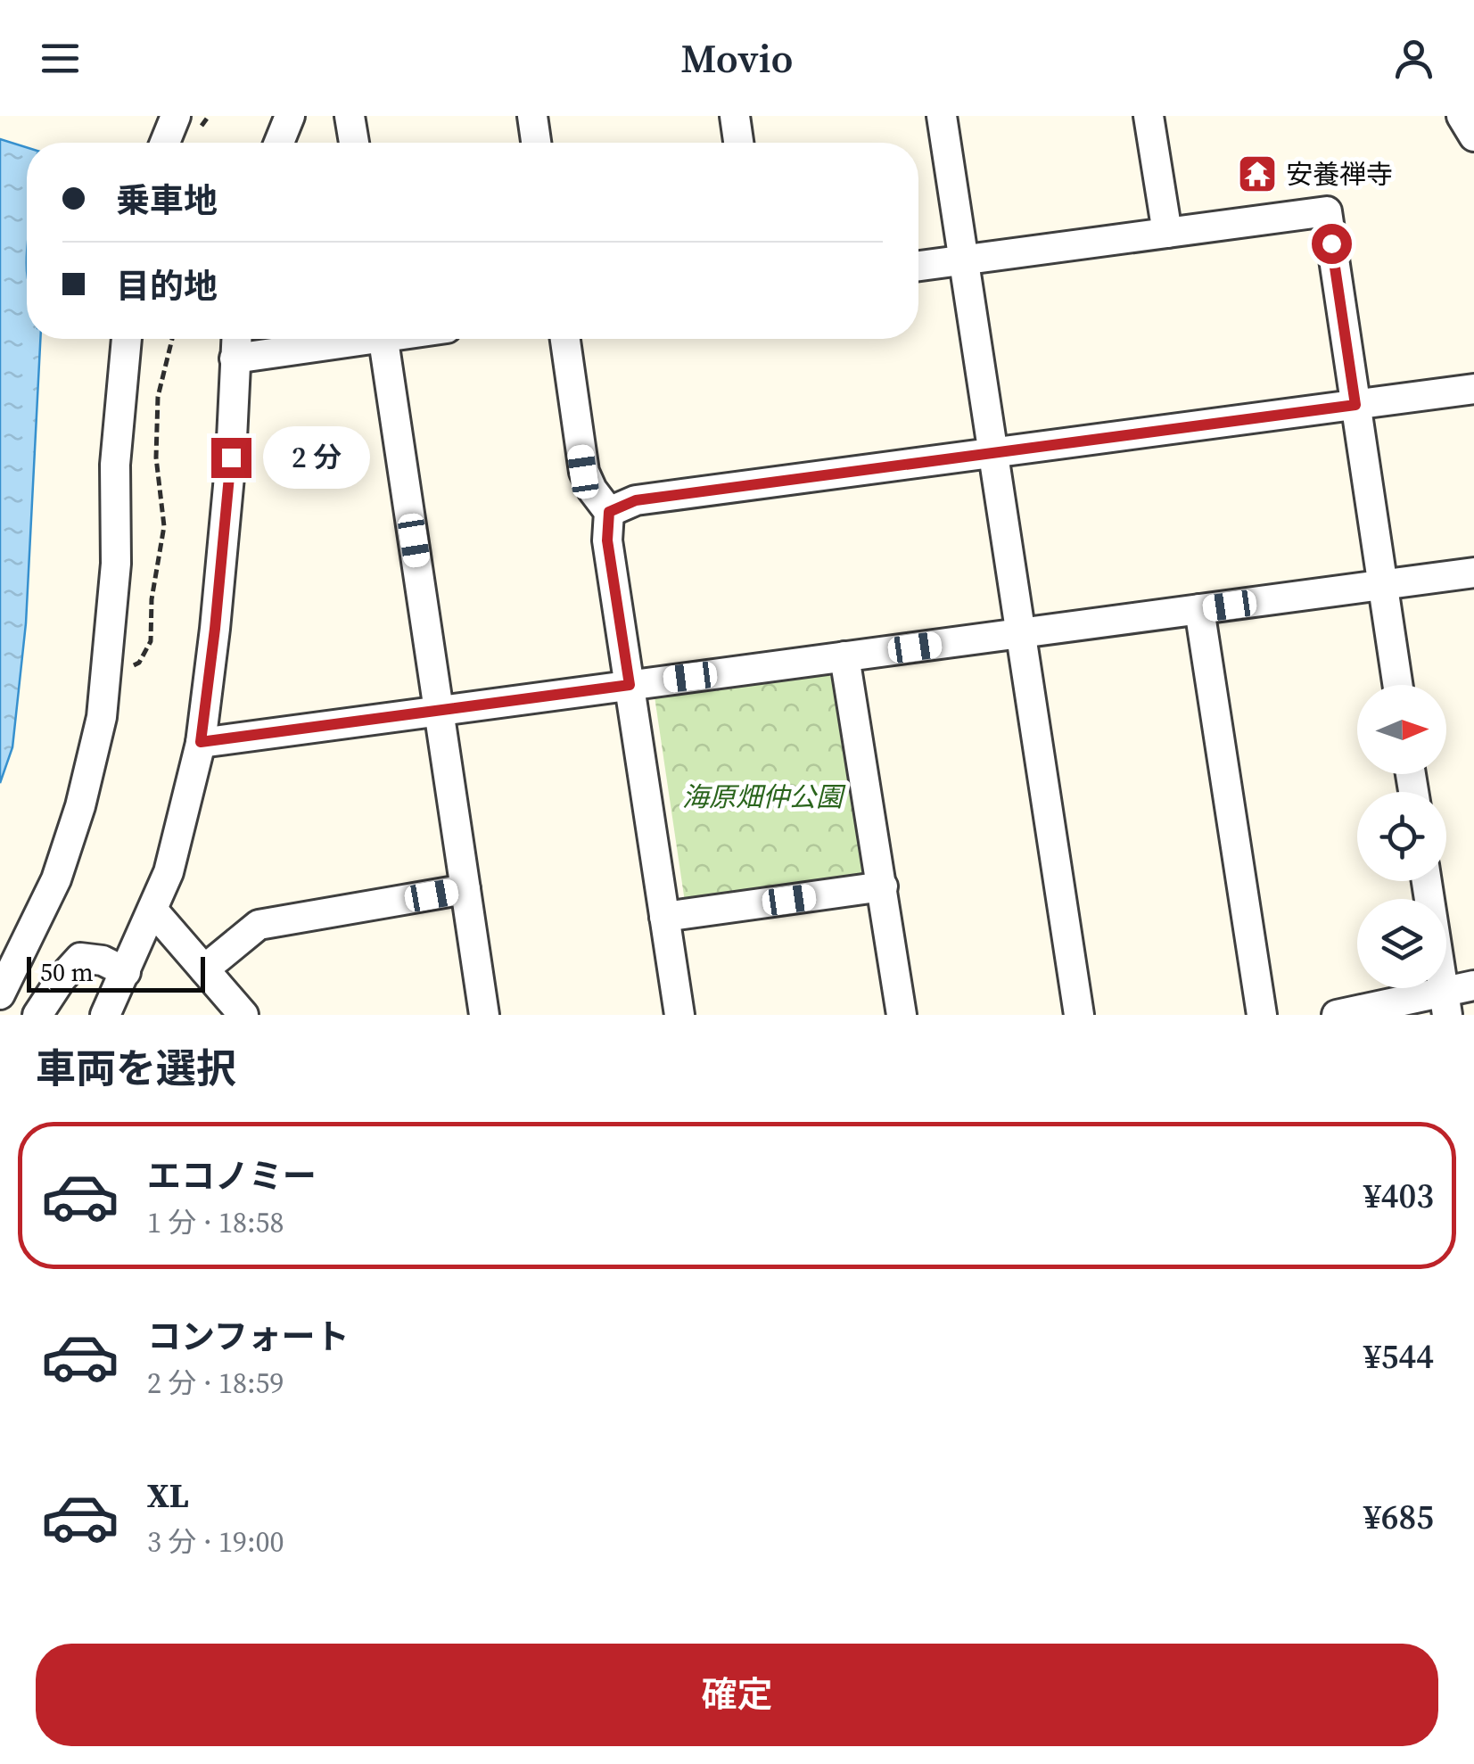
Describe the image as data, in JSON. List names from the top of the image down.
{
  "parks": ["海原畑仲公園"],
  "places": {
    "temple": ["安養禅寺"]
  },
  "scale_bar": "50 m",
  "north": "right",
  "page": {
    "header": "Movio",
    "banner": ["乗車地", "目的地"],
    "bubble": "2 分",
    "scale": "50 m",
    "heading": "車両を選択",
    "list": [
      {
        "name": "エコノミー",
        "note": "1 分 · 18:58",
        "value": "¥403"
      },
      {
        "name": "コンフォート",
        "note": "2 分 · 18:59",
        "value": "¥544"
      },
      {
        "name": "XL",
        "note": "3 分 · 19:00",
        "value": "¥685"
      }
    ],
    "buttons": "確定"
  }
}
